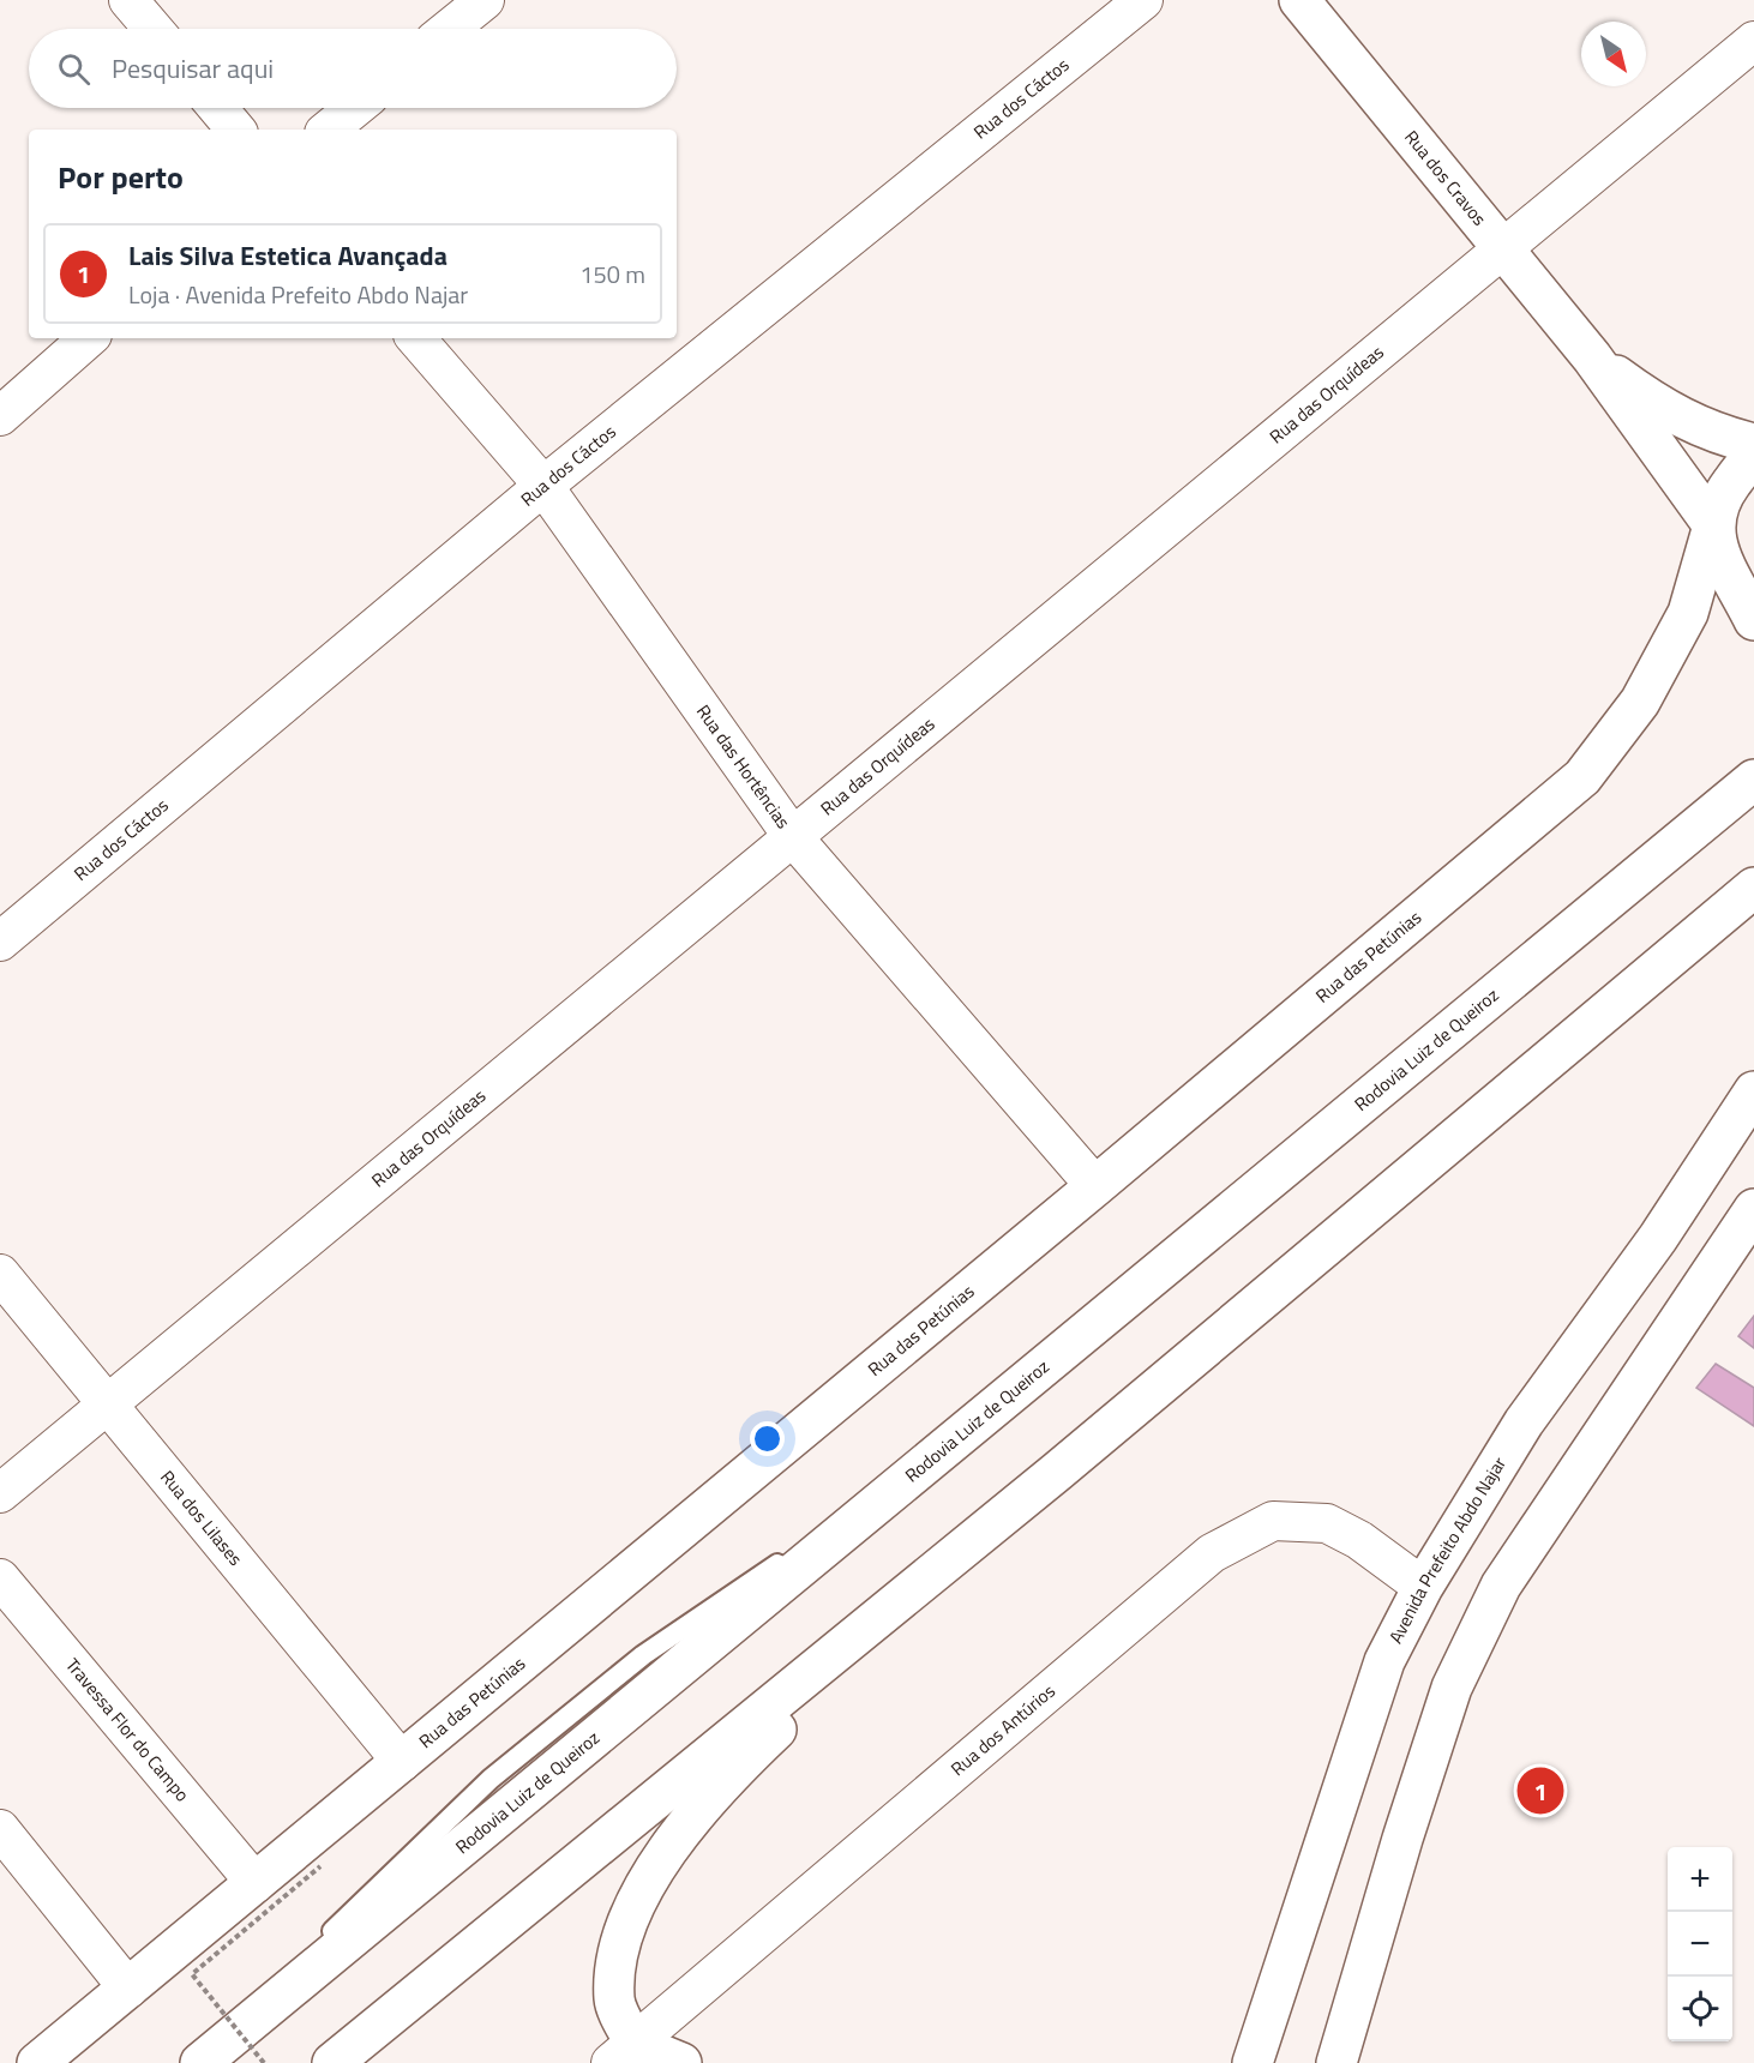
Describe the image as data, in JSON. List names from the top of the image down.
{
  "streets": {
    "main road": [
      "Rua dos Cravos",
      "Rua das Petúnias",
      "Rodovia Luiz de Queiroz",
      "Avenida Prefeito Abdo Najar"
    ],
    "street": [
      "Rua dos Cáctos",
      "Rua das Orquídeas",
      "Rua das Hortências",
      "Rua dos Lilases",
      "Travessa Flor do Campo",
      "Rua dos Antúrios"
    ]
  },
  "crossings": [
    ["Rua dos Cáctos", "Rua das Hortências"],
    ["Rua dos Cravos", "Rua das Orquídeas"],
    ["Rua dos Cravos", "Rua das Petúnias"],
    ["Rua das Orquídeas", "Rua das Hortências"],
    ["Rua das Orquídeas", "Rua dos Lilases"],
    ["Rua das Hortências", "Rua das Petúnias"],
    ["Rua das Petúnias", "Rua dos Lilases"],
    ["Rua das Petúnias", "Travessa Flor do Campo"],
    ["Avenida Prefeito Abdo Najar", "Rua dos Antúrios"]
  ],
  "north": "bottom right",
  "page": {
    "search": "Pesquisar aqui",
    "heading": "Por perto",
    "list": [
      {
        "mark": "1",
        "name": "Lais Silva Estetica Avançada",
        "note": "Loja · Avenida Prefeito Abdo Najar",
        "value": "150 m"
      }
    ],
    "pins": "1",
    "map_buttons": ["+", "−"]
  }
}
